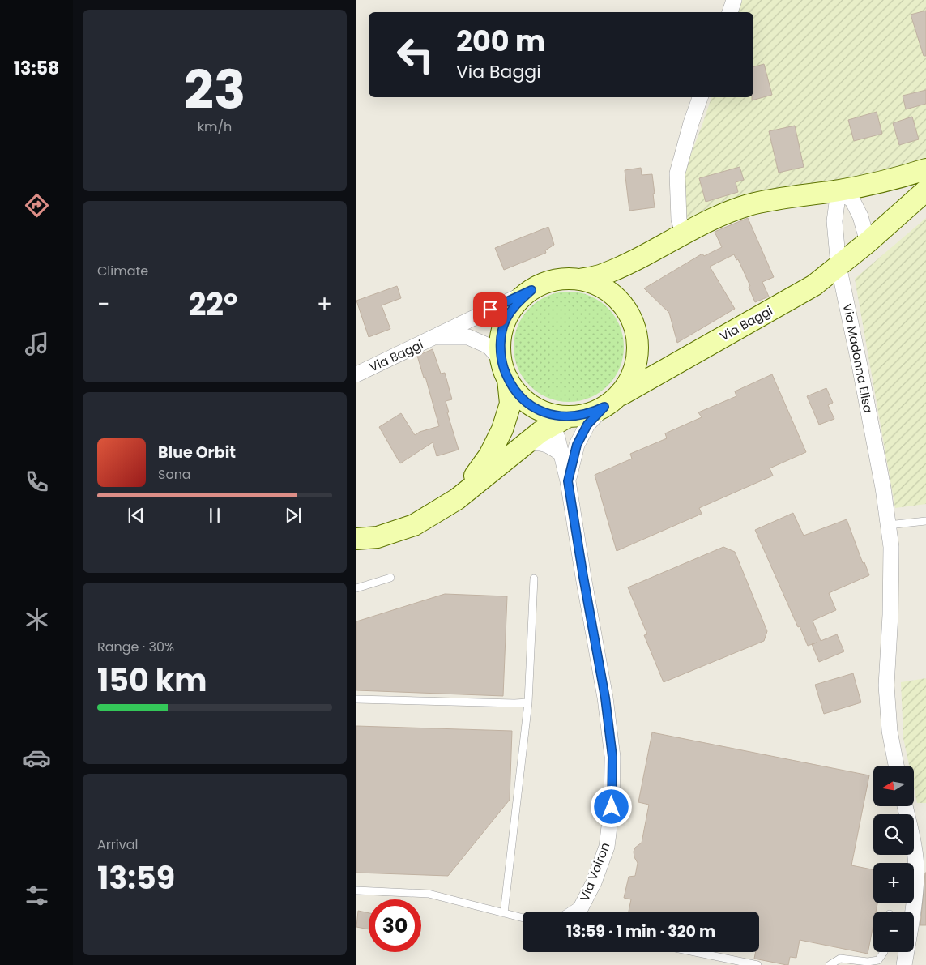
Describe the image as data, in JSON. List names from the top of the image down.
{
  "streets": {
    "main road": ["Via Baggi"],
    "street": ["Via Madonna Elisa", "Via Voiron"]
  },
  "crossings": [
    ["Via Baggi", "Via Madonna Elisa"],
    ["Via Baggi", "Via Voiron"]
  ],
  "north": "left",
  "page": {
    "tabs": "13:58",
    "tile": [
      ["23", "km/h"],
      "Climate",
      ["Range · 30%", "150 km"],
      ["Arrival", "13:59"]
    ],
    "turn": ["200 m", "Via Baggi"],
    "heat": ["−", "22°", "+"],
    "song": ["Blue Orbit", "Sona"],
    "map_buttons": ["+", "−"],
    "limit": "30",
    "trip": "13:59 · 1 min · 320 m"
  }
}
